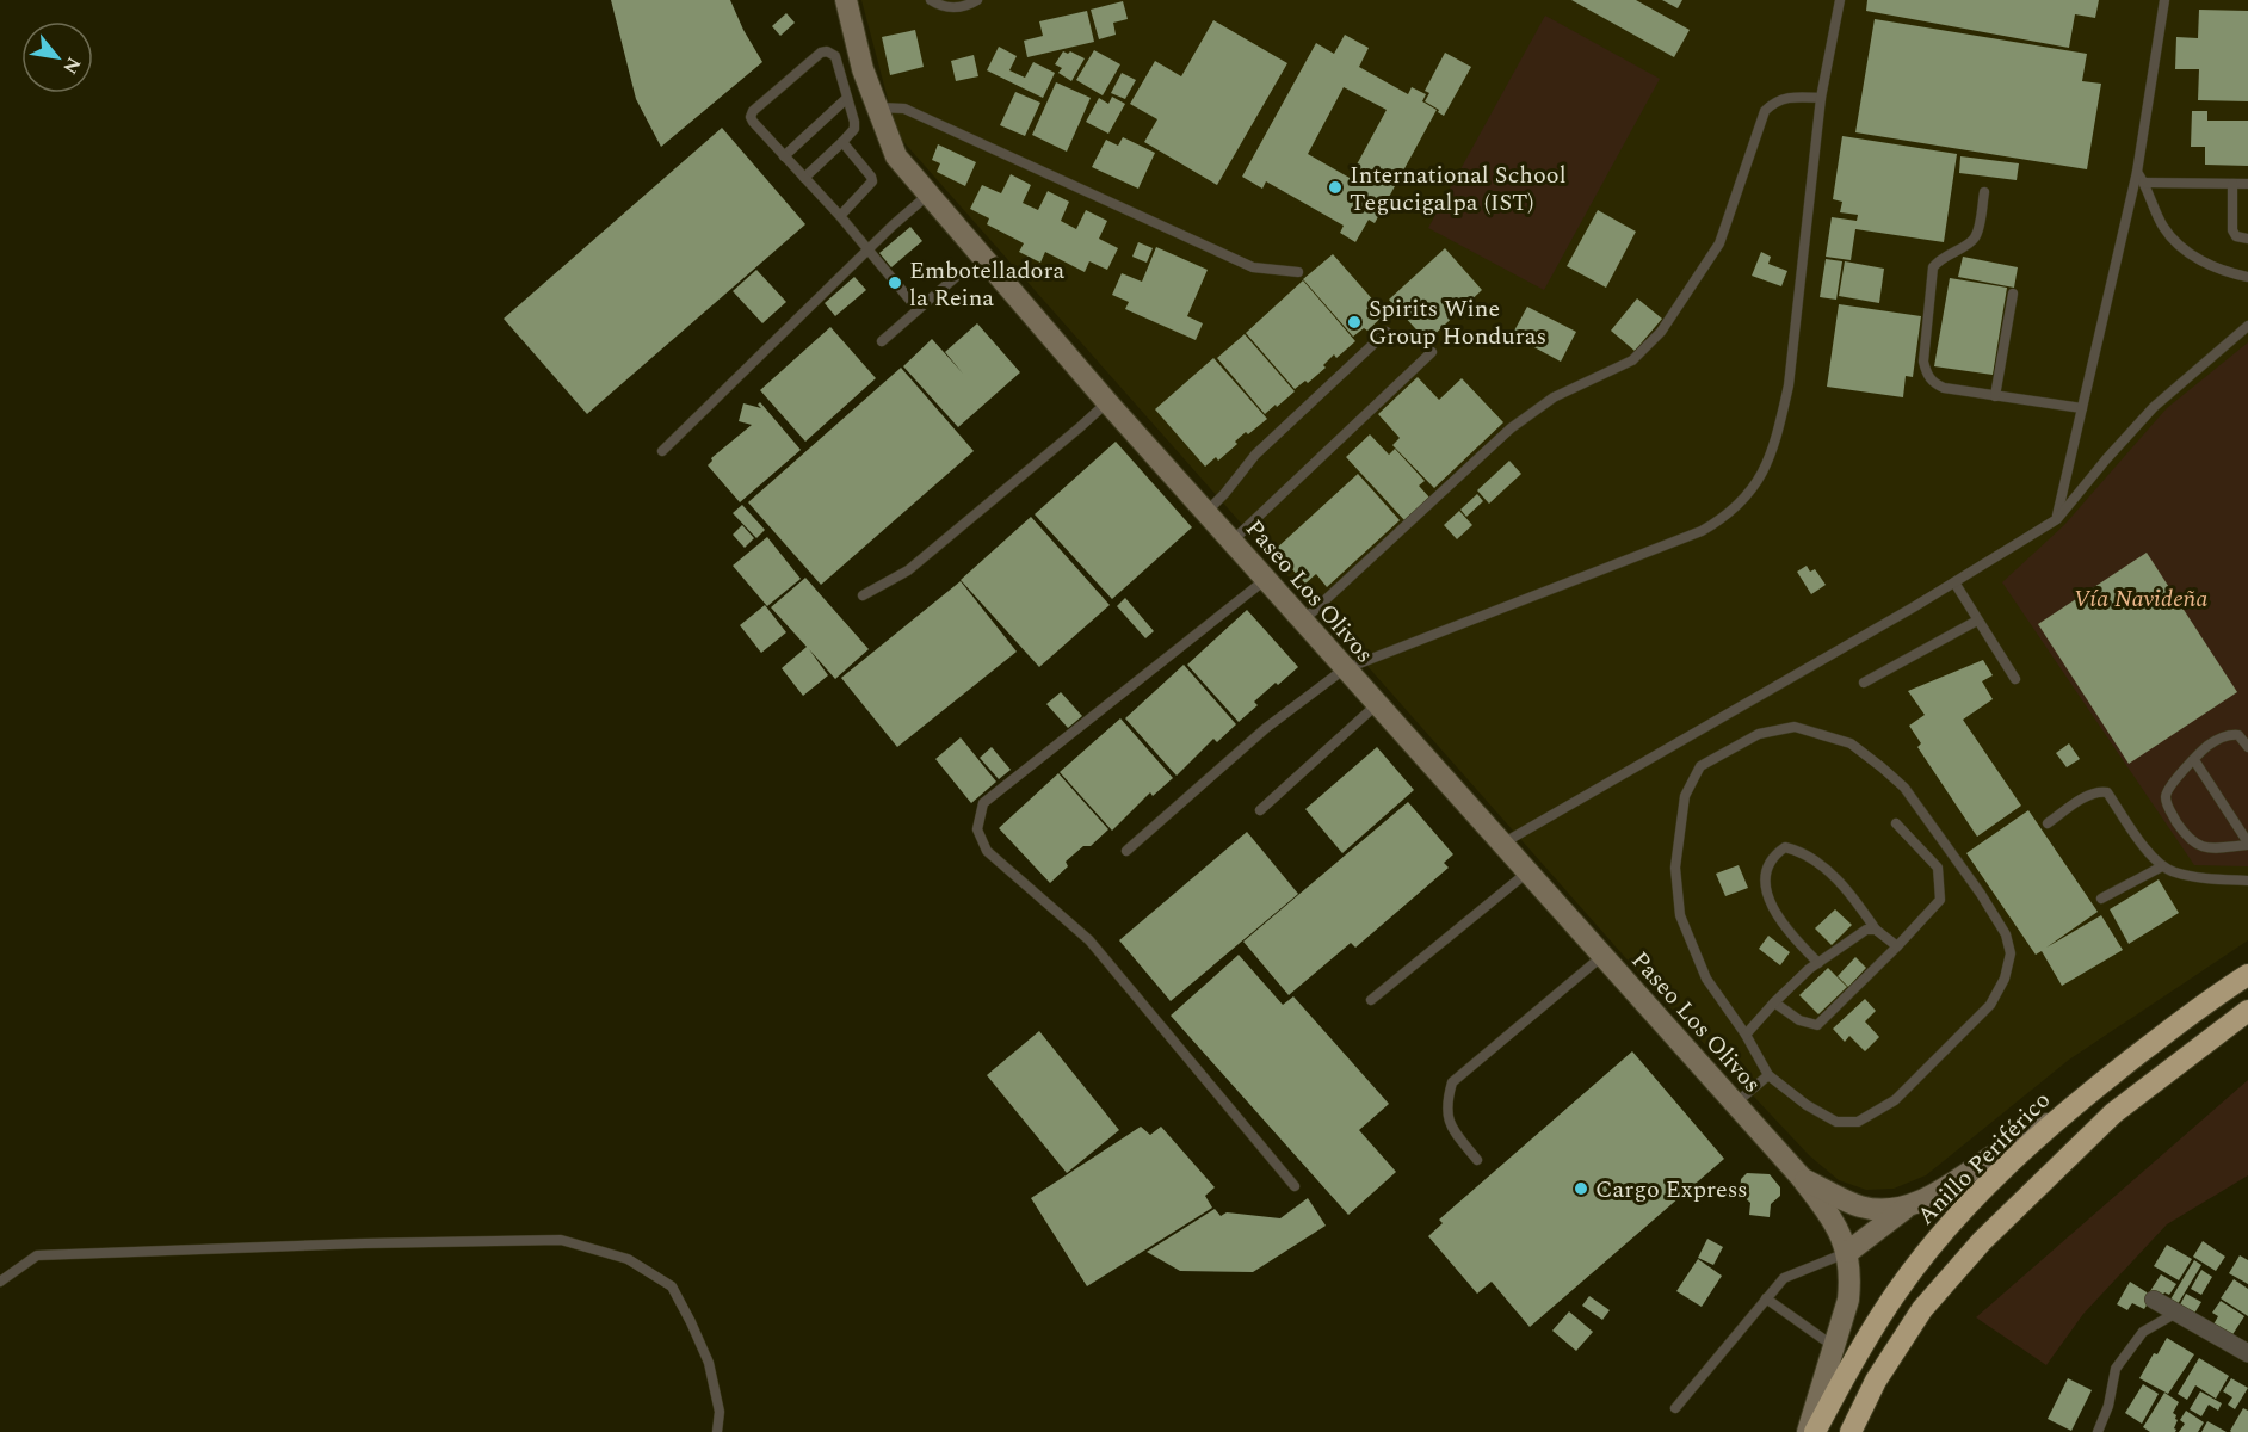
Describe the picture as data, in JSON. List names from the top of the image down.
{
  "streets": {
    "highway": ["Anillo Periférico"],
    "street": ["Paseo Los Olivos"]
  },
  "crossings": [
    ["Paseo Los Olivos", "Anillo Periférico"]
  ],
  "parks": ["Vía Navideña"],
  "places": [
    "International School Tegucigalpa (IST)",
    "Embotelladora la Reina",
    "Spirits Wine Group Honduras",
    "Cargo Express"
  ],
  "north": "bottom right"
}
